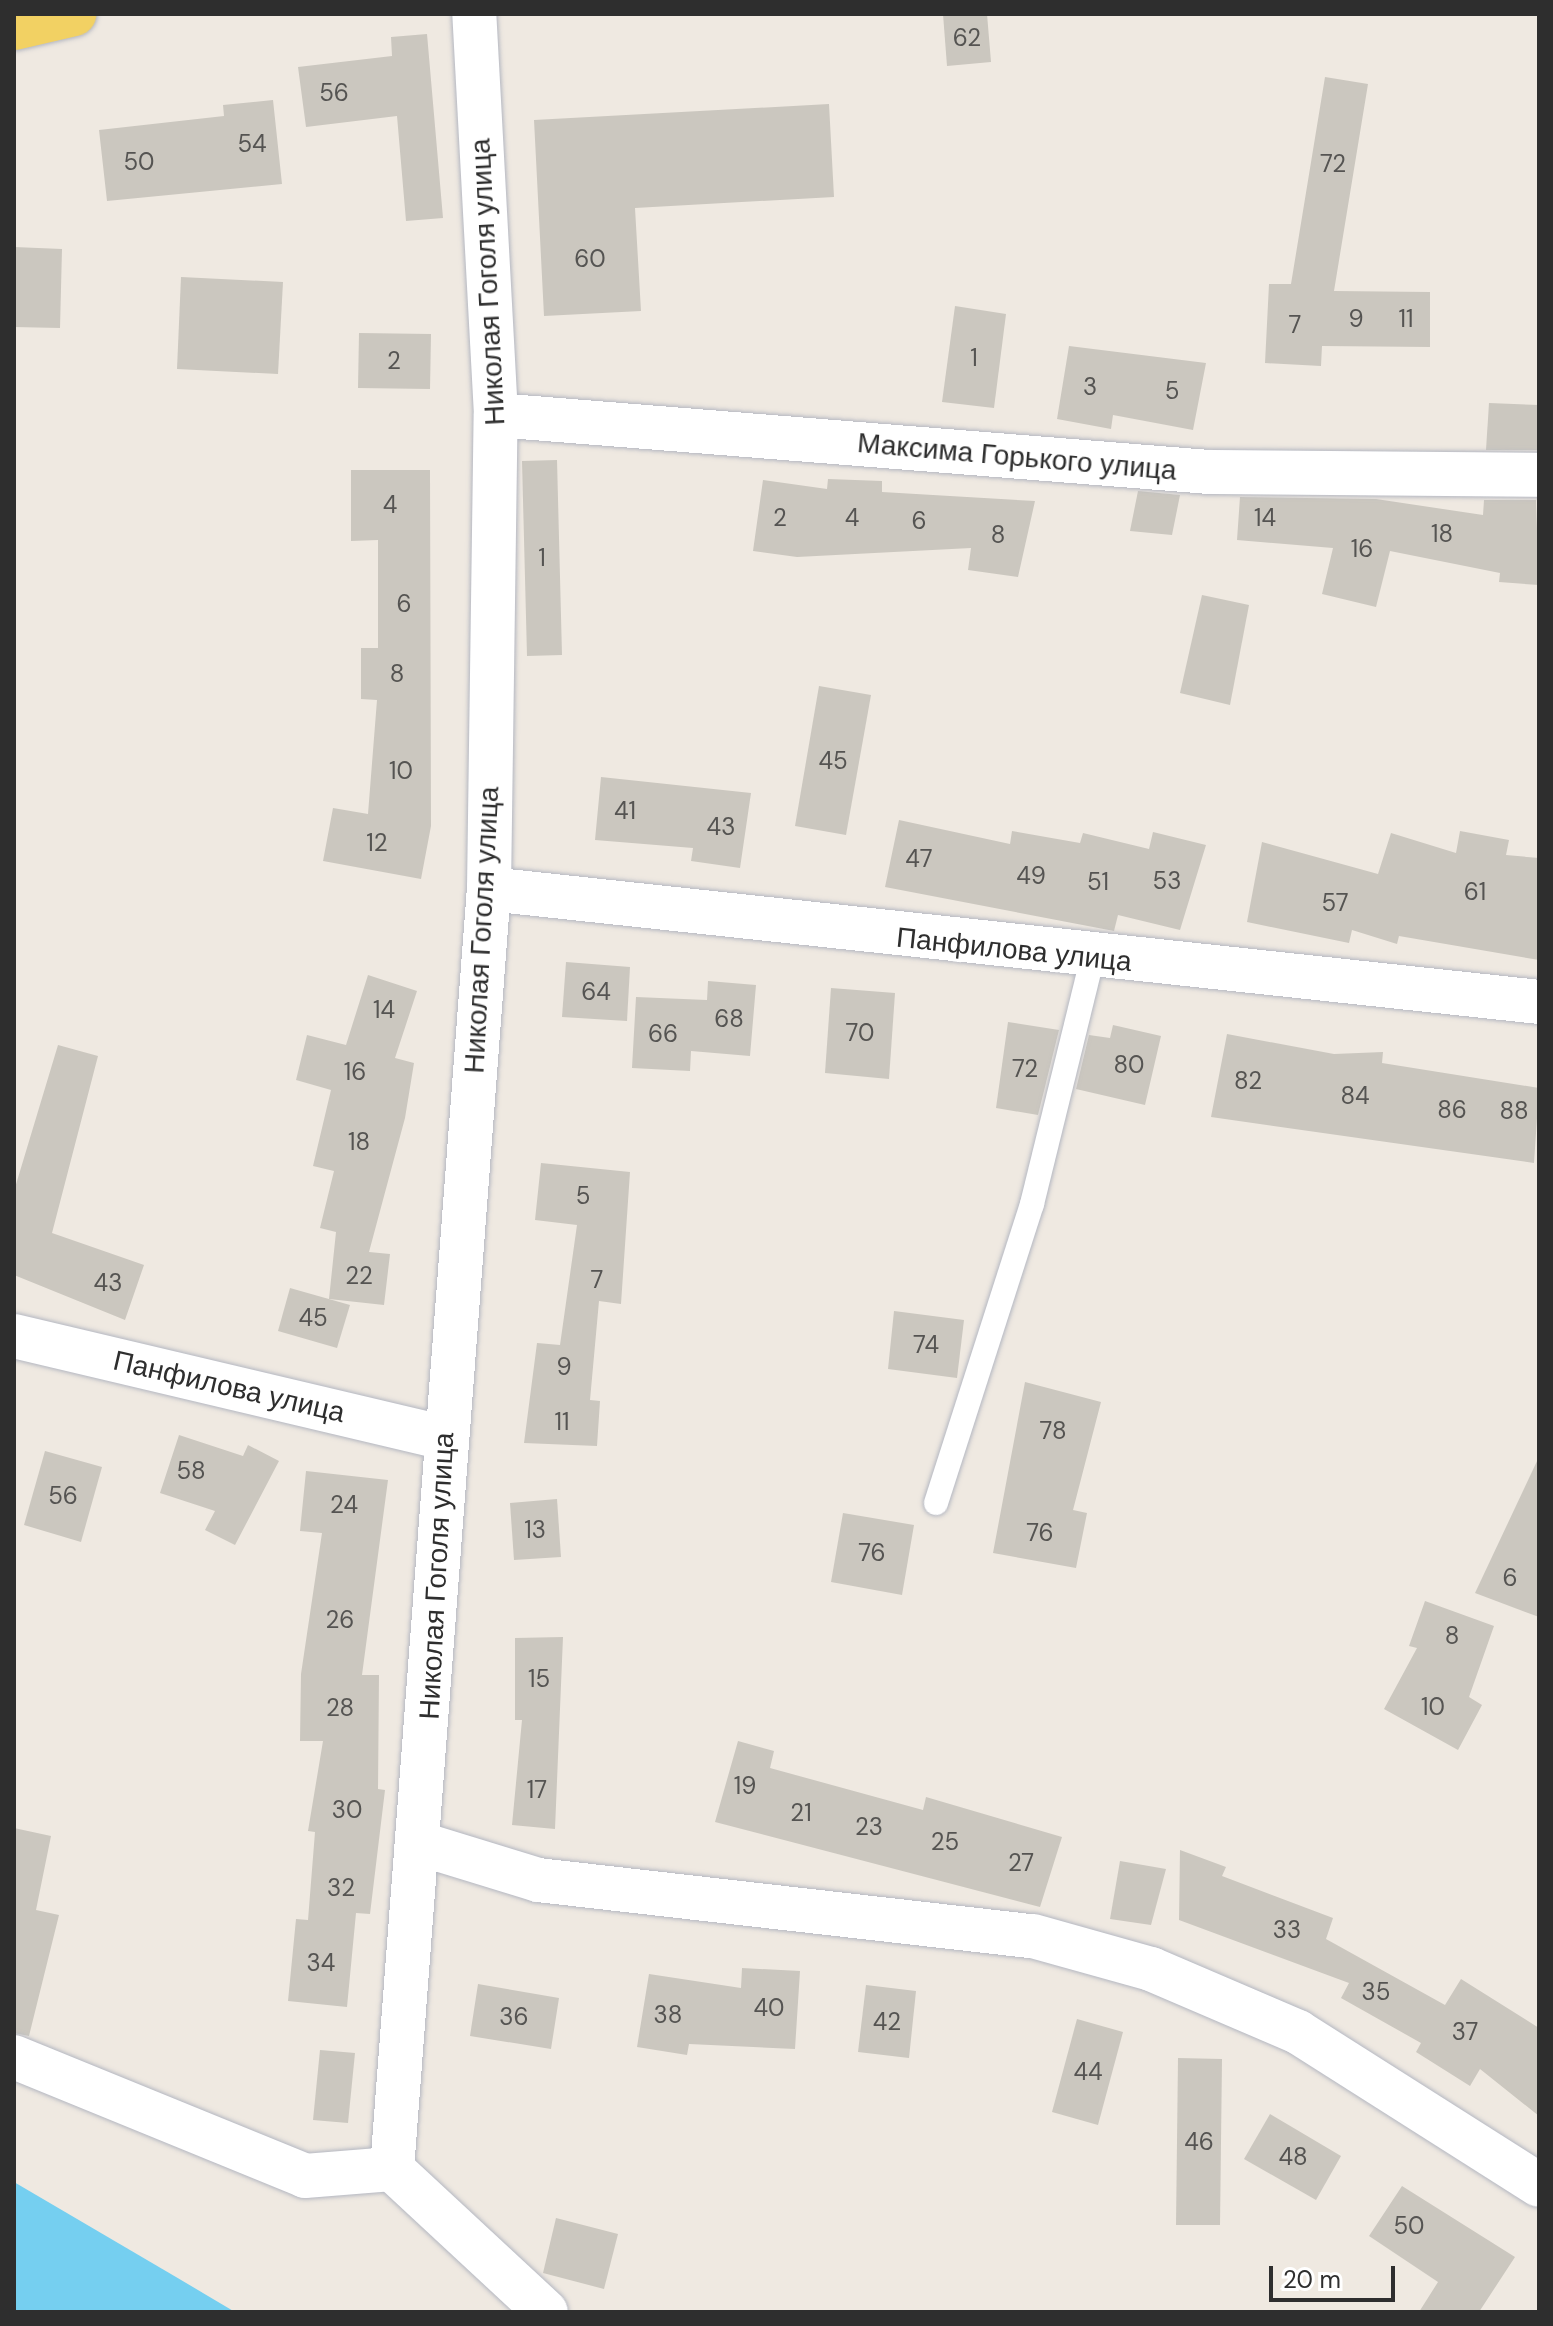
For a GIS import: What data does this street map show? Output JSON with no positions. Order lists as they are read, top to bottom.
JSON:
{
  "streets": {
    "street": ["Николая Гоголя улица", "Максима Горького улица", "Панфилова улица"]
  },
  "crossings": [
    ["Николая Гоголя улица", "Максима Горького улица"],
    ["Николая Гоголя улица", "Панфилова улица"]
  ],
  "house_numbers": [
    "62",
    "56",
    "54",
    "50",
    "72",
    "60",
    "9",
    "11",
    "7",
    "1",
    "2",
    "3",
    "5",
    "4",
    "2",
    "4",
    "14",
    "6",
    "18",
    "8",
    "16",
    "1",
    "6",
    "8",
    "45",
    "10",
    "41",
    "43",
    "12",
    "47",
    "49",
    "53",
    "51",
    "61",
    "57",
    "64",
    "14",
    "68",
    "70",
    "66",
    "80",
    "72",
    "16",
    "82",
    "84",
    "86",
    "88",
    "18",
    "5",
    "22",
    "7",
    "43",
    "45",
    "74",
    "9",
    "11",
    "78",
    "58",
    "56",
    "24",
    "13",
    "76",
    "76",
    "6",
    "26",
    "8",
    "15",
    "10",
    "28",
    "19",
    "17",
    "30",
    "21",
    "23",
    "25",
    "27",
    "32",
    "33",
    "34",
    "35",
    "40",
    "38",
    "36",
    "42",
    "37",
    "44",
    "46",
    "48",
    "50"
  ],
  "scale_bar": "20 m"
}
